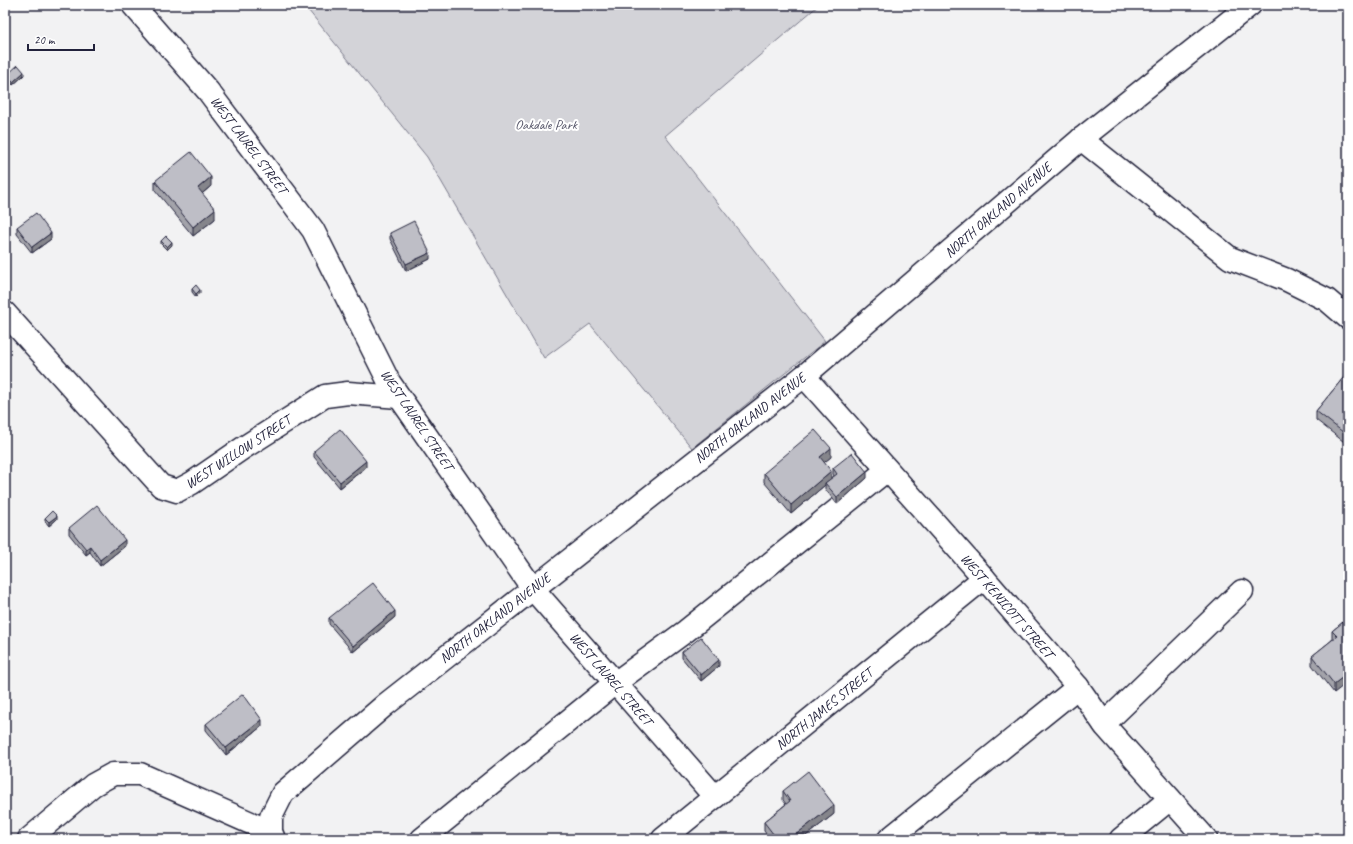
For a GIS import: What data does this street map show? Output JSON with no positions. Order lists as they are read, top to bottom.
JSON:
{
  "streets": {
    "street": [
      "WEST LAUREL STREET",
      "NORTH OAKLAND AVENUE",
      "WEST WILLOW STREET",
      "WEST KENICOTT STREET",
      "NORTH JAMES STREET"
    ]
  },
  "crossings": [
    ["WEST LAUREL STREET", "NORTH OAKLAND AVENUE"],
    ["WEST LAUREL STREET", "WEST WILLOW STREET"],
    ["WEST LAUREL STREET", "NORTH JAMES STREET"],
    ["NORTH OAKLAND AVENUE", "WEST KENICOTT STREET"],
    ["WEST KENICOTT STREET", "NORTH JAMES STREET"]
  ],
  "parks": ["Oakdale Park"],
  "scale_bar": "20 m"
}
